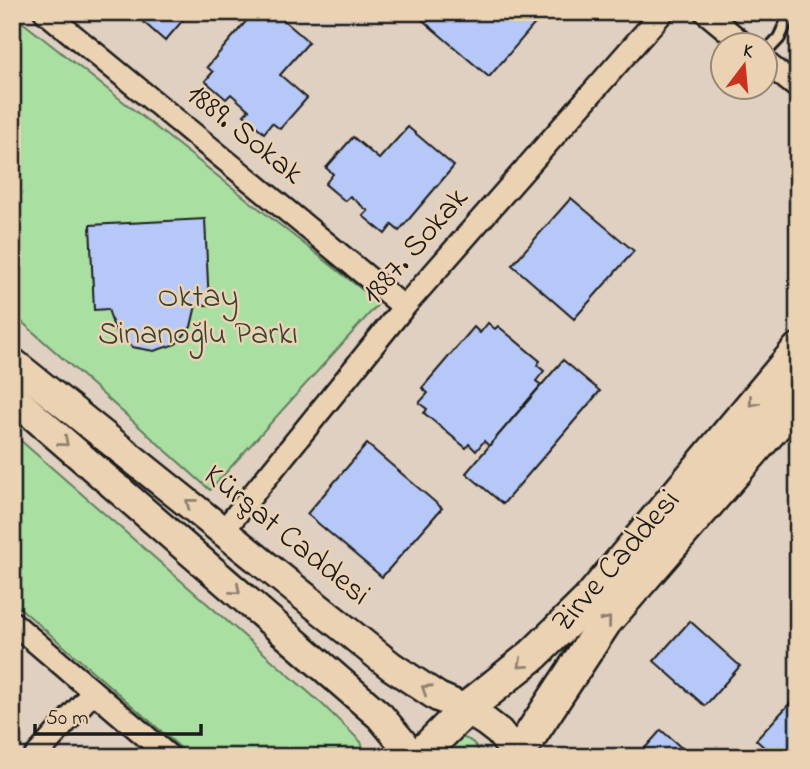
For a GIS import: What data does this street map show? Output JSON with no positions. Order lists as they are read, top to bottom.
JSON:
{
  "streets": {
    "main road": ["Zirve Caddesi"],
    "street": ["1889. Sokak", "1887. Sokak", "Kürşat Caddesi"]
  },
  "crossings": [
    ["1889. Sokak", "1887. Sokak"],
    ["1887. Sokak", "Kürşat Caddesi"],
    ["Kürşat Caddesi", "Zirve Caddesi"]
  ],
  "parks": ["Oktay Sinanoğlu Parkı"],
  "scale_bar": "50 m",
  "north": "top"
}
